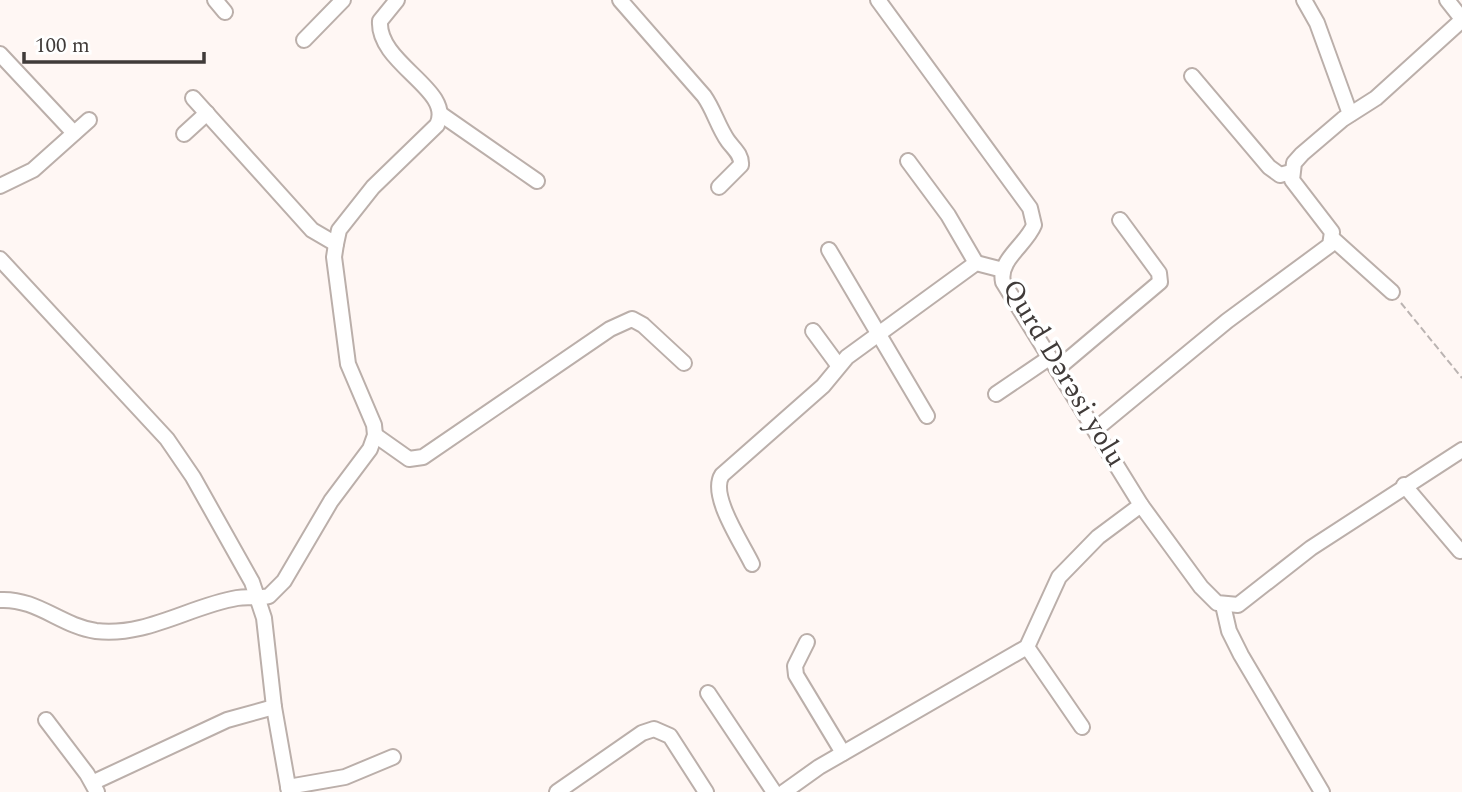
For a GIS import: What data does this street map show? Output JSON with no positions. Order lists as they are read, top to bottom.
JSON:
{
  "streets": {
    "street": ["Qurd Dərəsi yolu"]
  },
  "scale_bar": "100 m"
}
